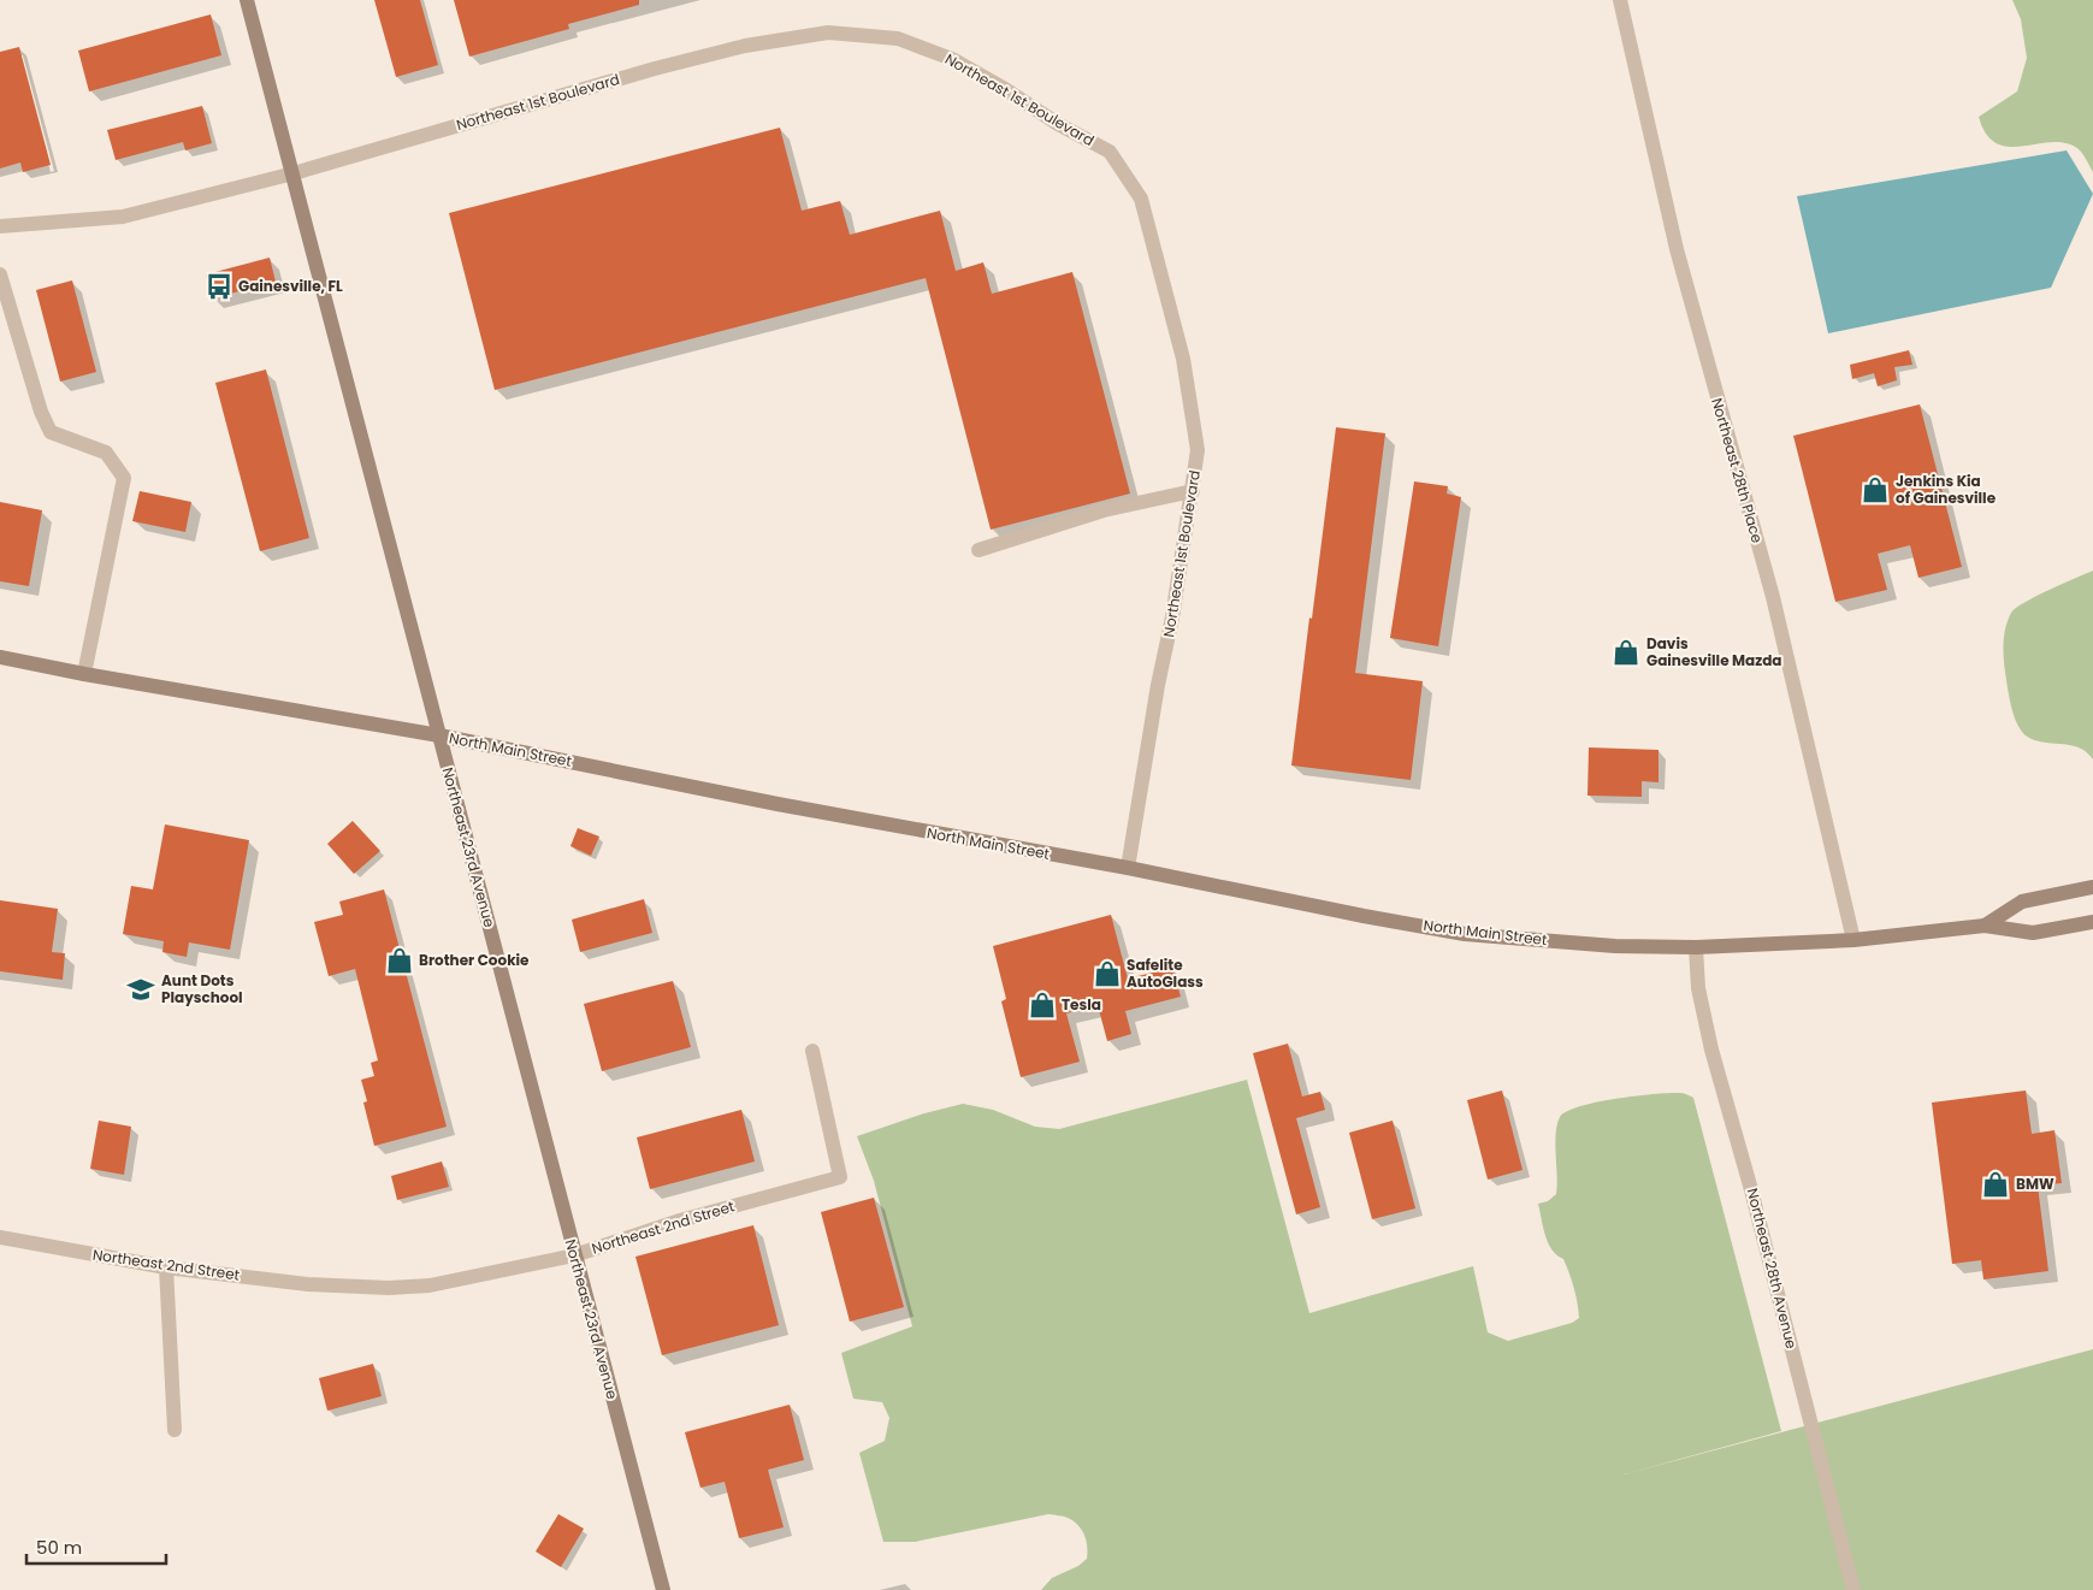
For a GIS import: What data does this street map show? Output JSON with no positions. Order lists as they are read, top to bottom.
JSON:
{
  "streets": {
    "main road": ["North Main Street", "Northeast 23rd Avenue"],
    "street": [
      "Northeast 1st Boulevard",
      "Northeast 28th Place",
      "Northeast 2nd Street",
      "Northeast 28th Avenue"
    ]
  },
  "crossings": [
    ["Northeast 1st Boulevard", "North Main Street"],
    ["Northeast 1st Boulevard", "Northeast 23rd Avenue"],
    ["Northeast 28th Place", "North Main Street"],
    ["North Main Street", "Northeast 23rd Avenue"],
    ["North Main Street", "Northeast 28th Avenue"],
    ["Northeast 23rd Avenue", "Northeast 2nd Street"]
  ],
  "places": {
    "bus stop": ["Gainesville, FL"],
    "shop": [
      "Jenkins Kia of Gainesville",
      "Davis Gainesville Mazda",
      "Brother Cookie",
      "Safelite AutoGlass",
      "Tesla",
      "BMW"
    ],
    "school or university": ["Aunt Dots Playschool"]
  },
  "scale_bar": "50 m"
}
